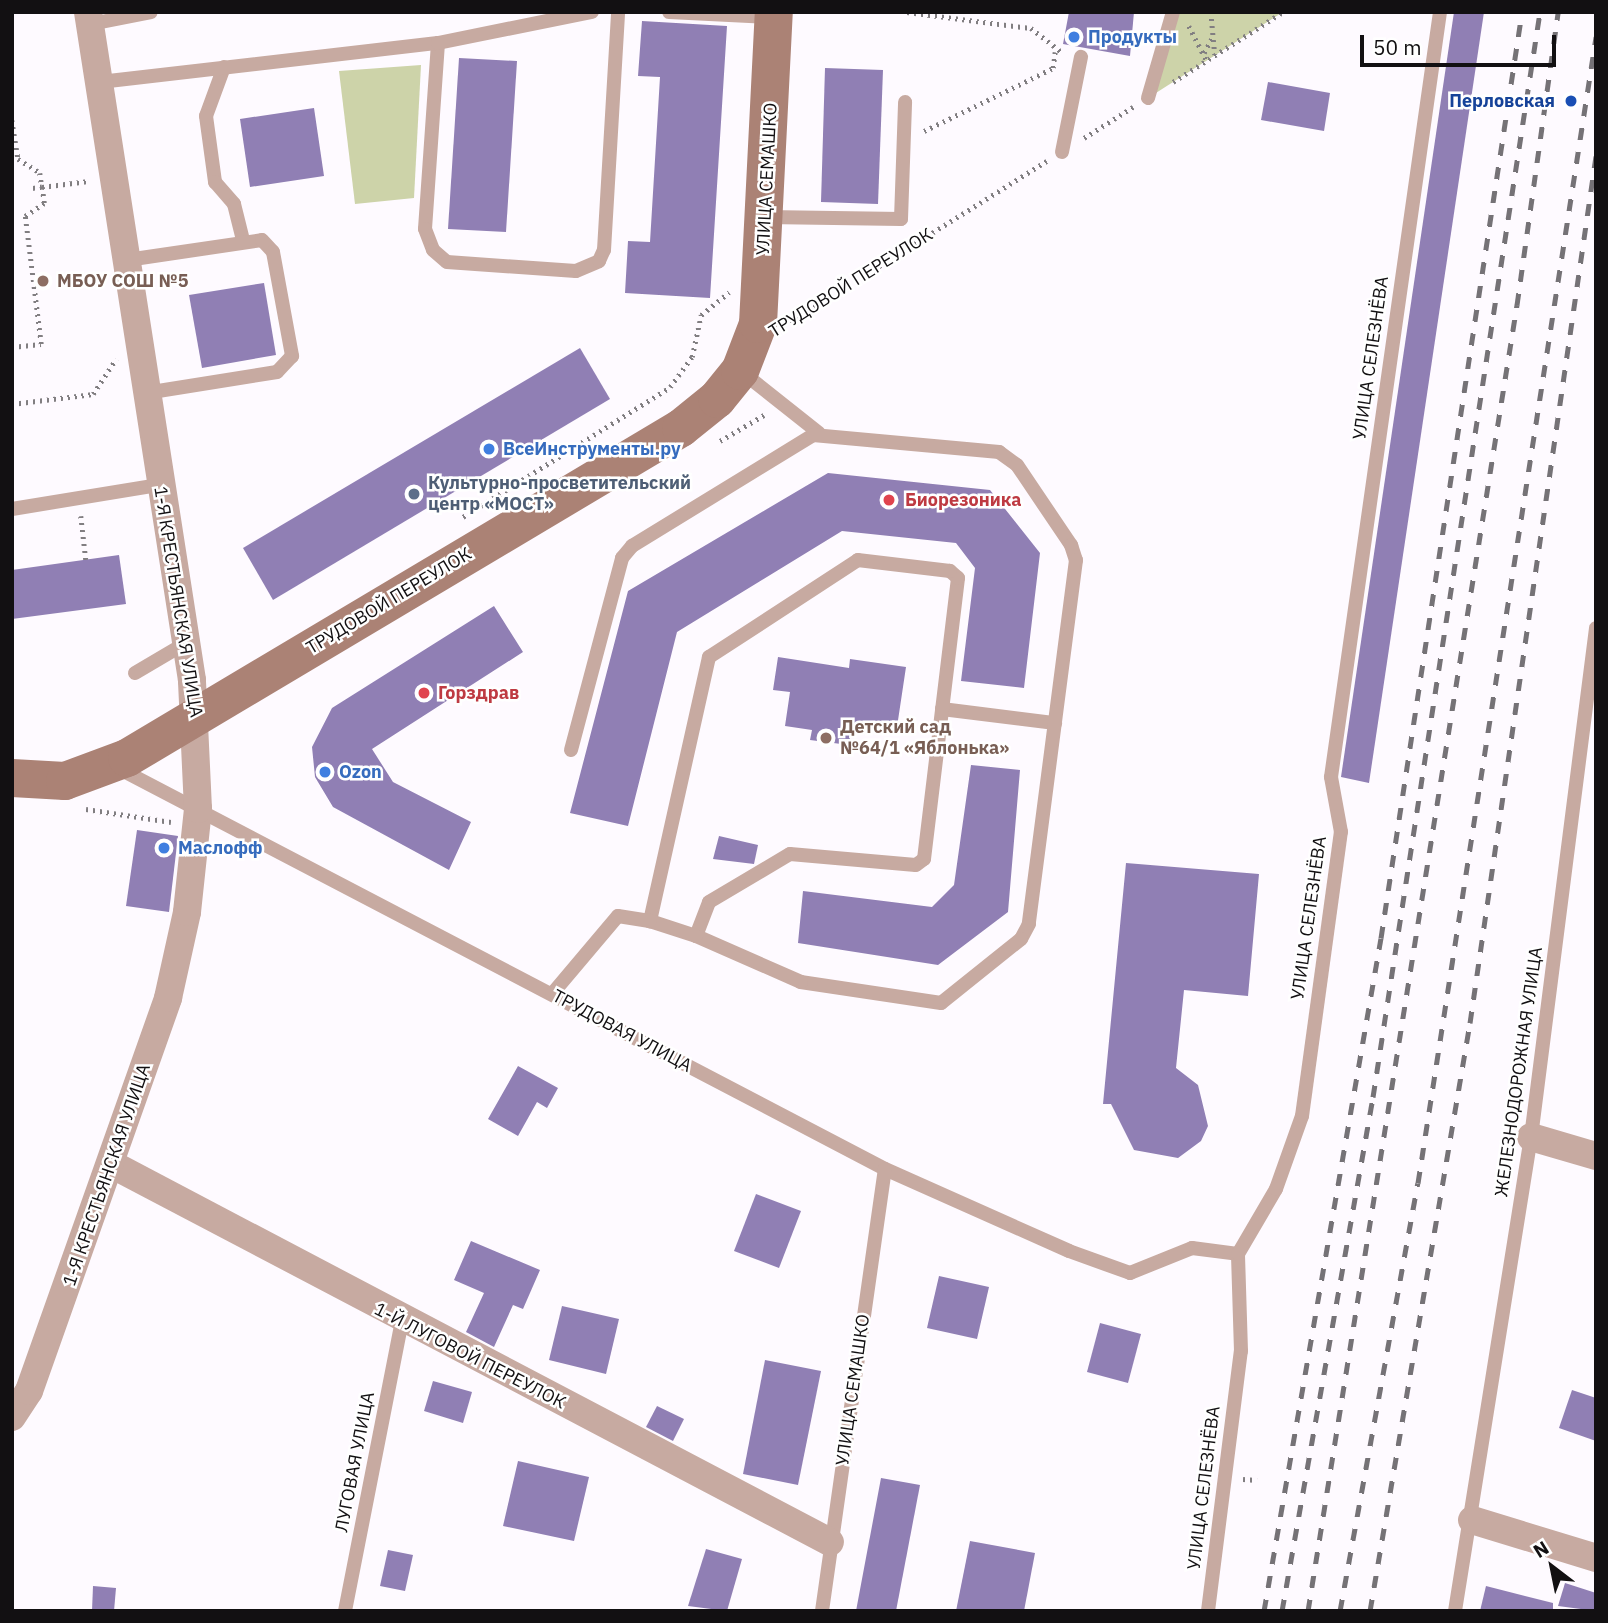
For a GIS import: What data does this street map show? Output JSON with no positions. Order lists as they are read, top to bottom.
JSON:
{
  "streets": {
    "main road": ["УЛИЦА СЕМАШКО", "ТРУДОВОЙ ПЕРЕУЛОК"],
    "street": ["1-Я КРЕСТЬЯНСКАЯ УЛИЦА", "1-Й ЛУГОВОЙ ПЕРЕУЛОК"],
    "lane": [
      "УЛИЦА СЕЛЕЗНЁВА",
      "ТРУДОВАЯ УЛИЦА",
      "ЖЕЛЕЗНОДОРОЖНАЯ УЛИЦА",
      "ЛУГОВАЯ УЛИЦА"
    ]
  },
  "crossings": [
    ["УЛИЦА СЕМАШКО", "ТРУДОВОЙ ПЕРЕУЛОК"],
    ["УЛИЦА СЕМАШКО", "ТРУДОВАЯ УЛИЦА"],
    ["УЛИЦА СЕМАШКО", "1-Й ЛУГОВОЙ ПЕРЕУЛОК"],
    ["ТРУДОВОЙ ПЕРЕУЛОК", "1-Я КРЕСТЬЯНСКАЯ УЛИЦА"],
    ["ТРУДОВОЙ ПЕРЕУЛОК", "ТРУДОВАЯ УЛИЦА"],
    ["УЛИЦА СЕЛЕЗНЁВА", "ТРУДОВАЯ УЛИЦА"],
    ["1-Я КРЕСТЬЯНСКАЯ УЛИЦА", "ТРУДОВАЯ УЛИЦА"],
    ["1-Я КРЕСТЬЯНСКАЯ УЛИЦА", "1-Й ЛУГОВОЙ ПЕРЕУЛОК"],
    ["1-Й ЛУГОВОЙ ПЕРЕУЛОК", "ЛУГОВАЯ УЛИЦА"]
  ],
  "places": [
    "Продукты",
    "Перловская",
    "МБОУ СОШ №5",
    "ВсеИнструменты.ру",
    "Культурно-просветительский центр «МОСТ»",
    "Биорезоника",
    "Горздрав",
    "Детский сад №64/1 «Яблонька»",
    "Ozon",
    "Маслофф"
  ],
  "scale_bar": "50 m",
  "north": "top left"
}
